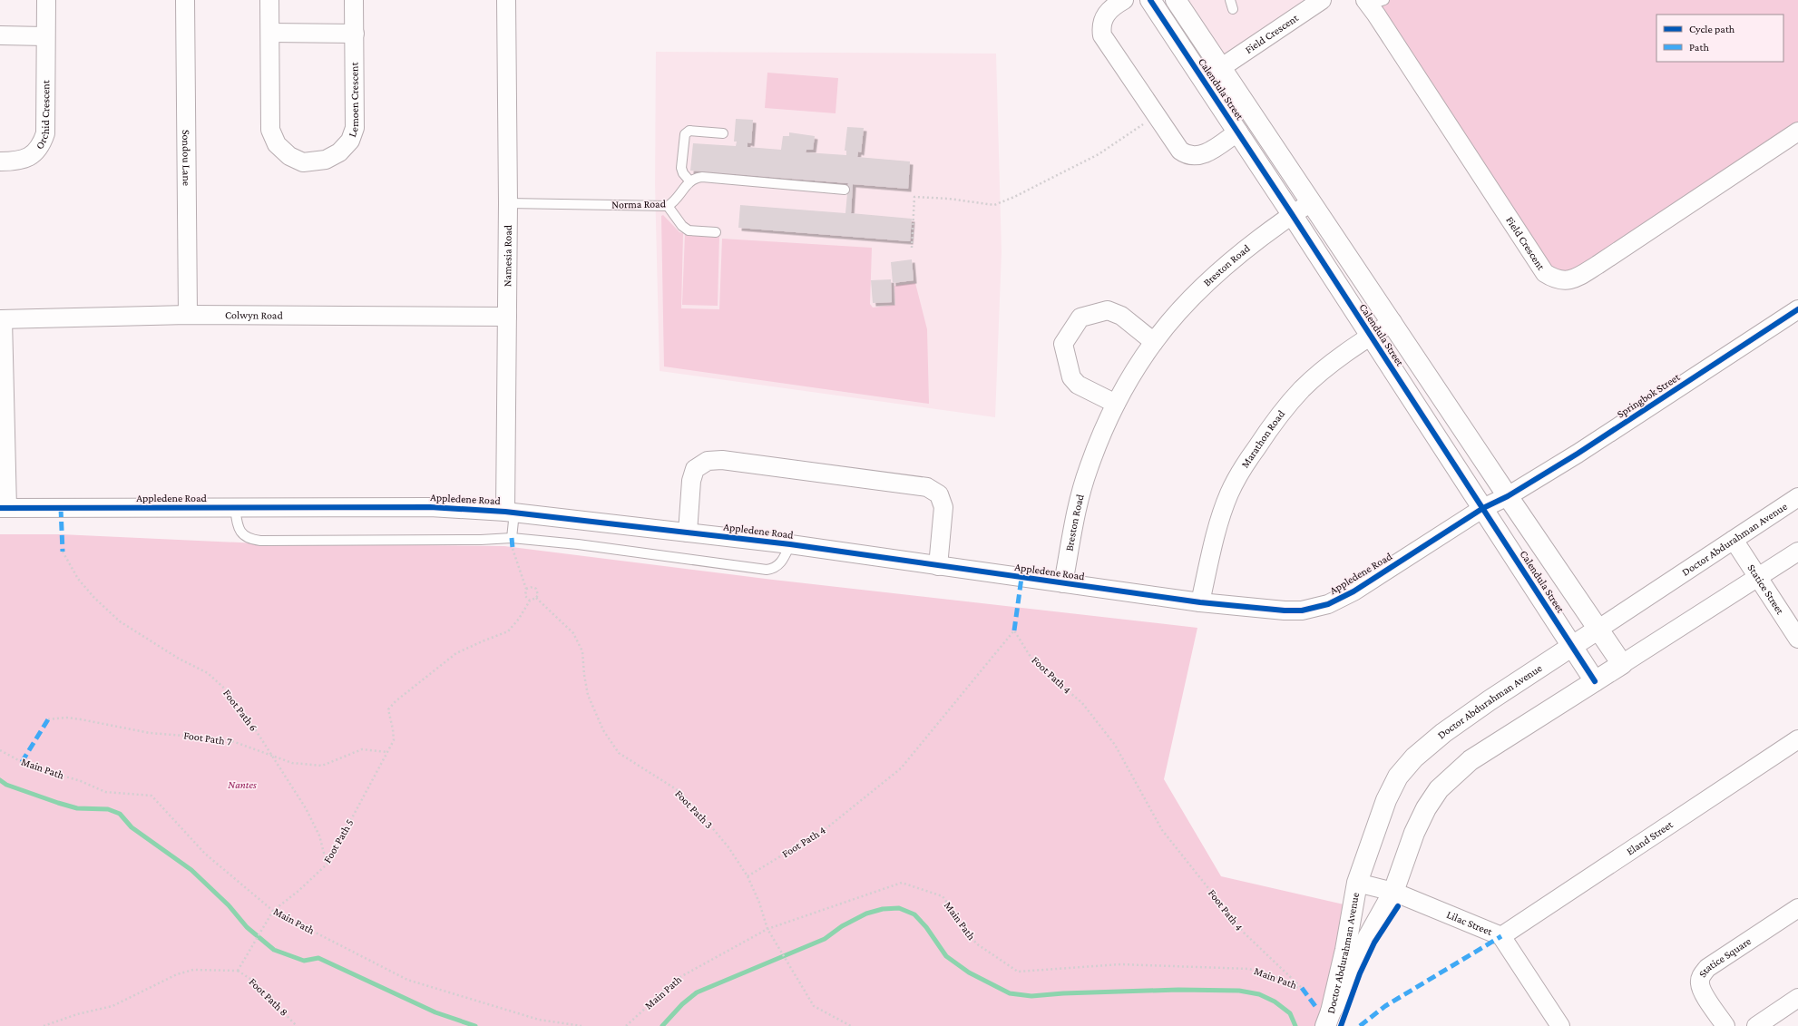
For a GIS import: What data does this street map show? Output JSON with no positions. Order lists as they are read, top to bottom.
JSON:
{
  "streets": {
    "street": [
      "Field Crescent",
      "Calendula Street",
      "Lemoen Crescent",
      "Orchid Crescent",
      "Sondou Lane",
      "Namesia Road",
      "Breston Road",
      "Colwyn Road",
      "Springbok Street",
      "Marathon Road",
      "Appledene Road",
      "Doctor Abdurahman Avenue",
      "Statice Street",
      "Eland Street",
      "Lilac Street",
      "Statice Square"
    ],
    "lane": ["Norma Road"],
    "path": [
      "Foot Path 4",
      "Foot Path 6",
      "Foot Path 7",
      "Main Path",
      "Foot Path 3",
      "Foot Path 5",
      "Foot Path 8"
    ]
  },
  "crossings": [
    ["Field Crescent", "Calendula Street"],
    ["Calendula Street", "Breston Road"],
    ["Calendula Street", "Springbok Street"],
    ["Calendula Street", "Marathon Road"],
    ["Calendula Street", "Appledene Road"],
    ["Calendula Street", "Doctor Abdurahman Avenue"],
    ["Sondou Lane", "Colwyn Road"],
    ["Norma Road", "Namesia Road"],
    ["Namesia Road", "Colwyn Road"],
    ["Namesia Road", "Appledene Road"],
    ["Breston Road", "Appledene Road"],
    ["Springbok Street", "Appledene Road"],
    ["Marathon Road", "Appledene Road"],
    ["Doctor Abdurahman Avenue", "Statice Street"],
    ["Doctor Abdurahman Avenue", "Lilac Street"],
    ["Foot Path 4", "Main Path"],
    ["Foot Path 4", "Foot Path 3"],
    ["Foot Path 6", "Foot Path 7"],
    ["Foot Path 6", "Foot Path 5"],
    ["Foot Path 7", "Foot Path 5"],
    ["Main Path", "Foot Path 3"],
    ["Main Path", "Foot Path 5"],
    ["Foot Path 3", "Foot Path 5"],
    ["Eland Street", "Lilac Street"],
    ["Foot Path 5", "Foot Path 8"]
  ],
  "parks": ["Nantes"],
  "legend": ["Cycle path", "Path"]
}
